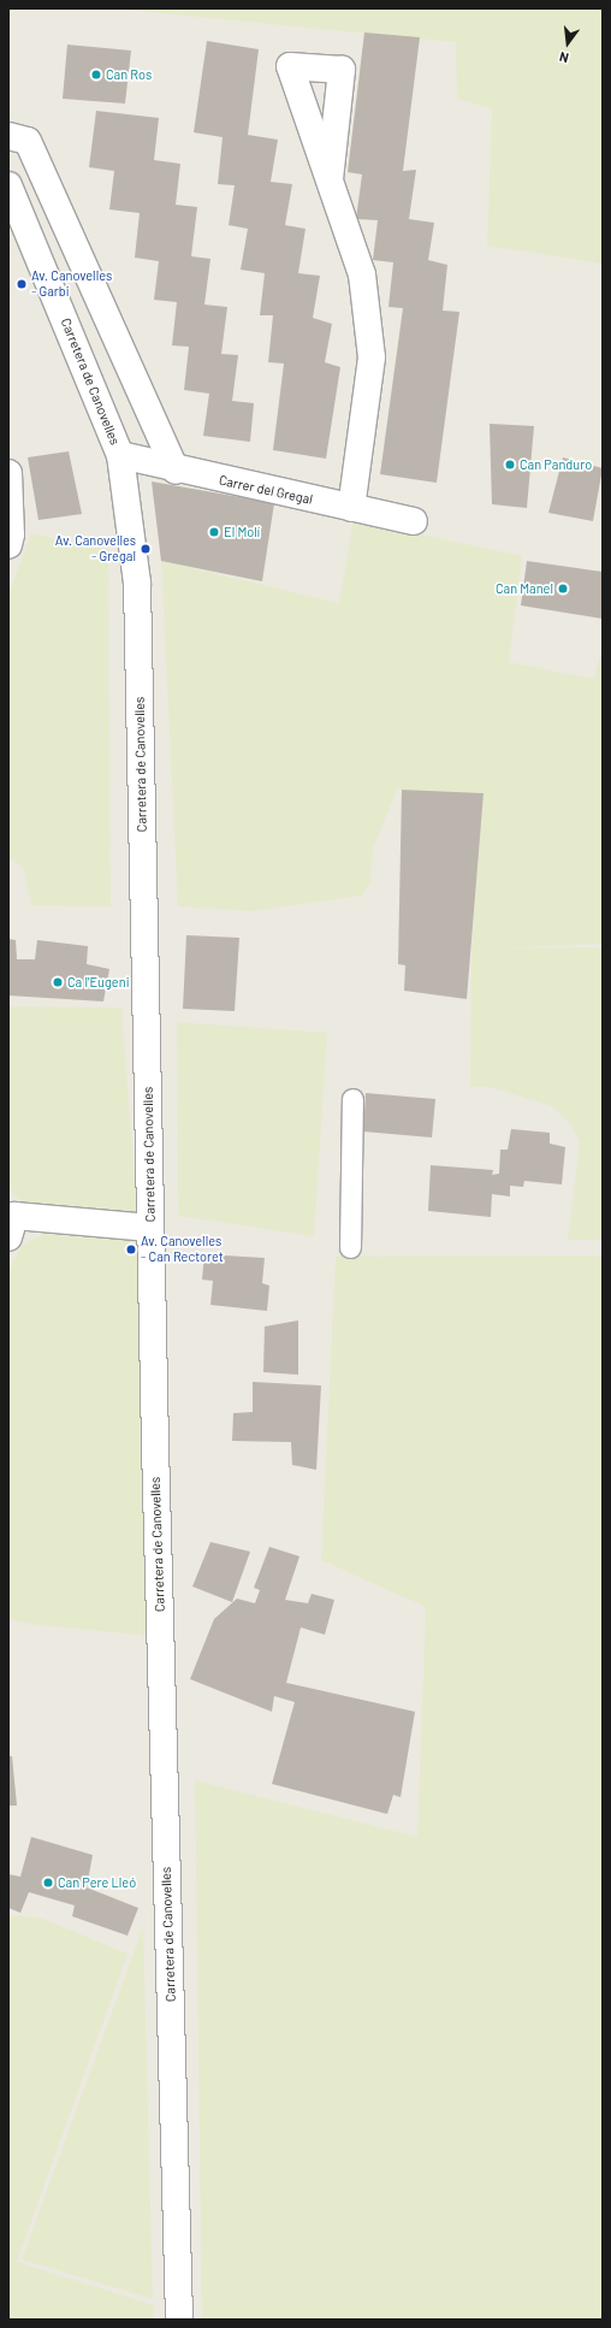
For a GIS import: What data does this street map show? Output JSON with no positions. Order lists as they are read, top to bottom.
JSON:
{
  "streets": {
    "street": ["Carretera de Canovelles", "Carrer del Gregal"]
  },
  "crossings": [
    ["Carretera de Canovelles", "Carrer del Gregal"]
  ],
  "places": [
    "Can Ros",
    "Av. Canovelles - Garbi",
    "Can Panduro",
    "El Molí",
    "Av. Canovelles - Gregal",
    "Can Manel",
    "Ca l'Eugeni",
    "Av. Canovelles - Can Rectoret",
    "Can Pere Lleó"
  ],
  "north": "bottom"
}
